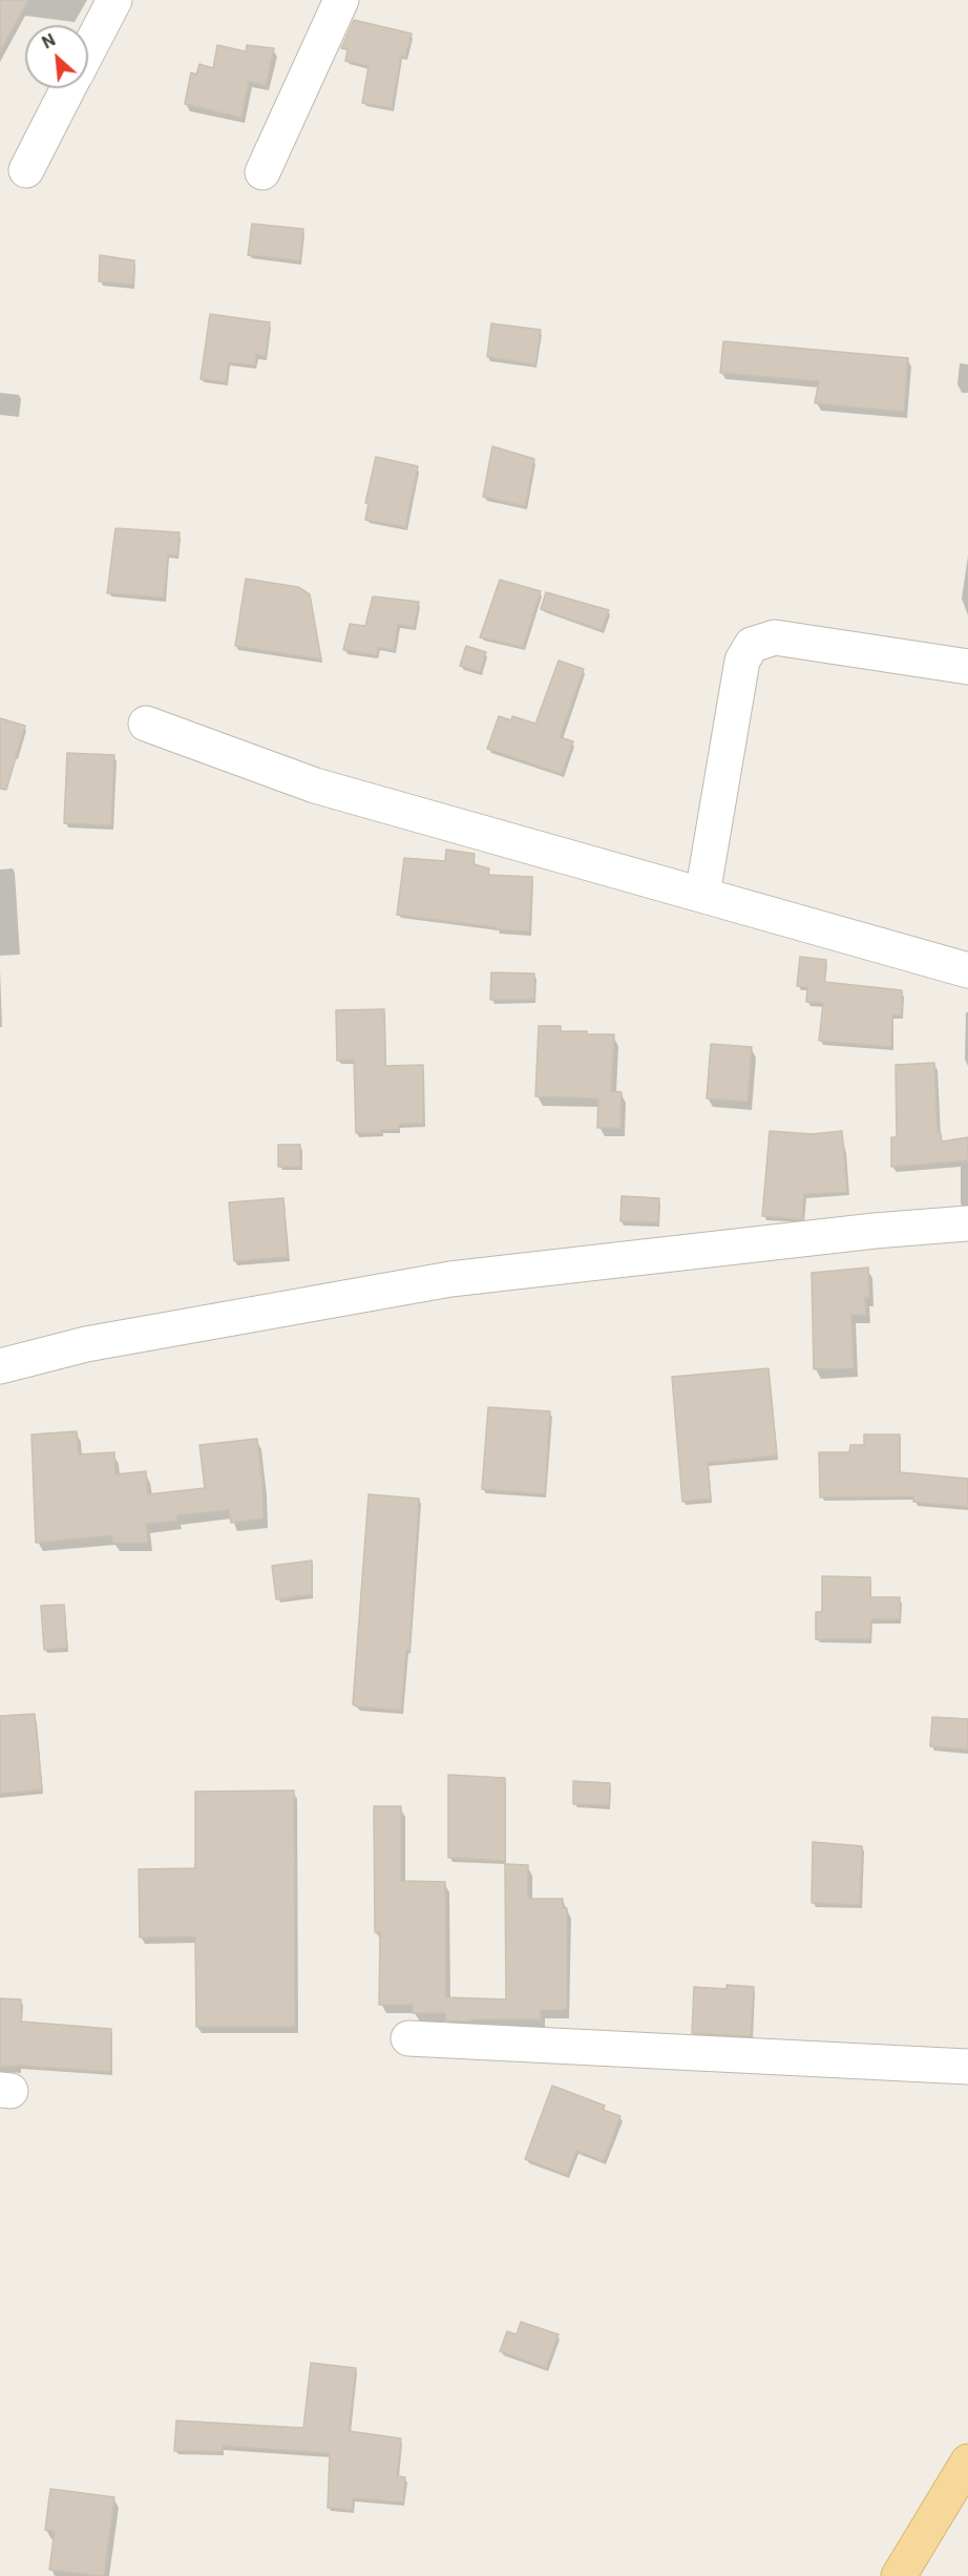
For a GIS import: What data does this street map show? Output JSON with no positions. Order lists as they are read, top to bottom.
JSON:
{
  "north": "top left"
}
